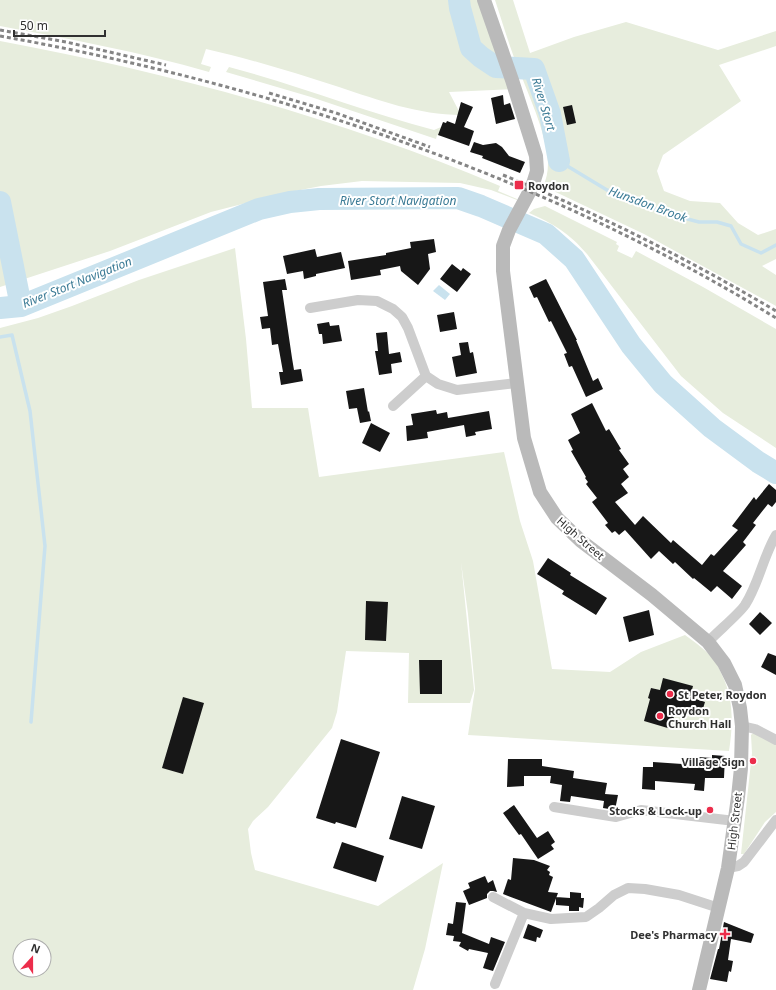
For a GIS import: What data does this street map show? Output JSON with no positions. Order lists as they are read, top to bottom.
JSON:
{
  "streets": {
    "main road": ["High Street"]
  },
  "water": ["River Stort", "River Stort Navigation", "Hunsdon Brook"],
  "places": {
    "transit": ["Roydon"],
    "other": [
      "St Peter, Roydon",
      "Roydon Church Hall",
      "Village Sign",
      "Stocks & Lock-up"
    ],
    "health": ["Dee's Pharmacy"]
  },
  "scale_bar": "50 m",
  "north": "top"
}
